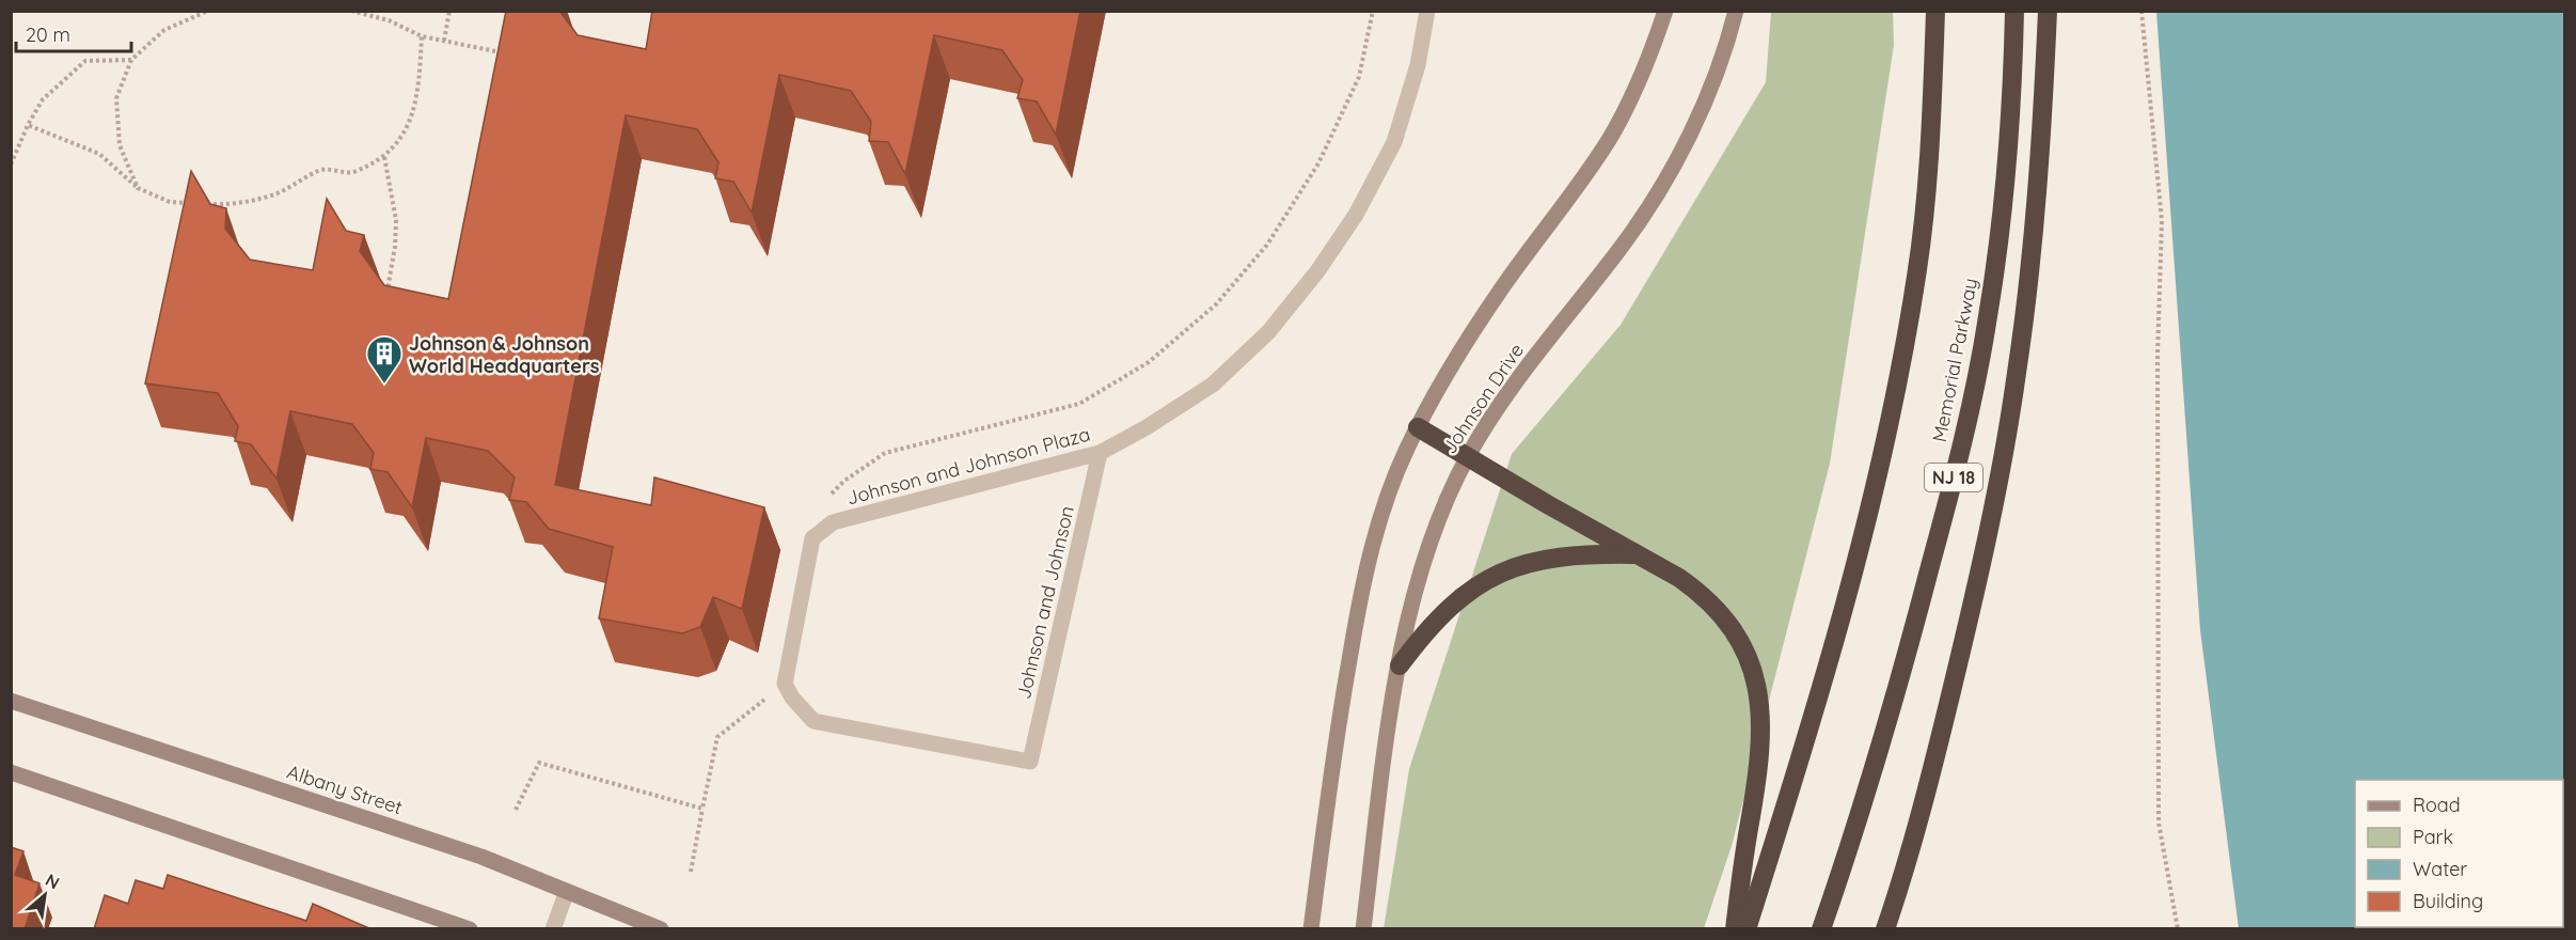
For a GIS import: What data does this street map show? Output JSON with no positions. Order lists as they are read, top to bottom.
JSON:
{
  "streets": {
    "highway": ["Memorial Parkway", "NJ 18"],
    "street": [
      "Johnson Drive",
      "Johnson and Johnson Plaza",
      "Johnson and Johnson",
      "Albany Street"
    ]
  },
  "crossings": [
    ["Johnson and Johnson Plaza", "Johnson and Johnson"]
  ],
  "places": {
    "building": ["Johnson & Johnson World Headquarters"]
  },
  "legend": [
    "Road",
    "Park",
    "Water",
    "Building"
  ],
  "scale_bar": "20 m",
  "north": "top right"
}
